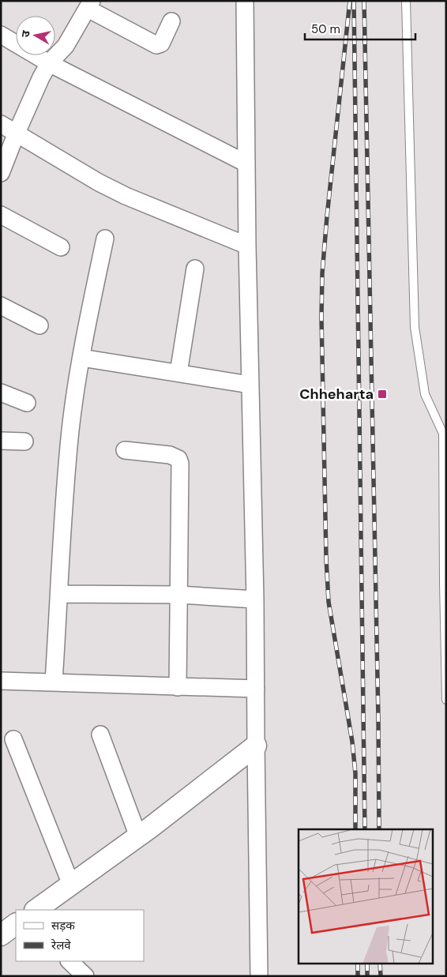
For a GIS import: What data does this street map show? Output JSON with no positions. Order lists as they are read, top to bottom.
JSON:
{
  "places": {
    "transit": ["Chheharta"]
  },
  "legend": ["सड़क", "रेलवे"],
  "scale_bar": "50 m",
  "north": "left"
}
